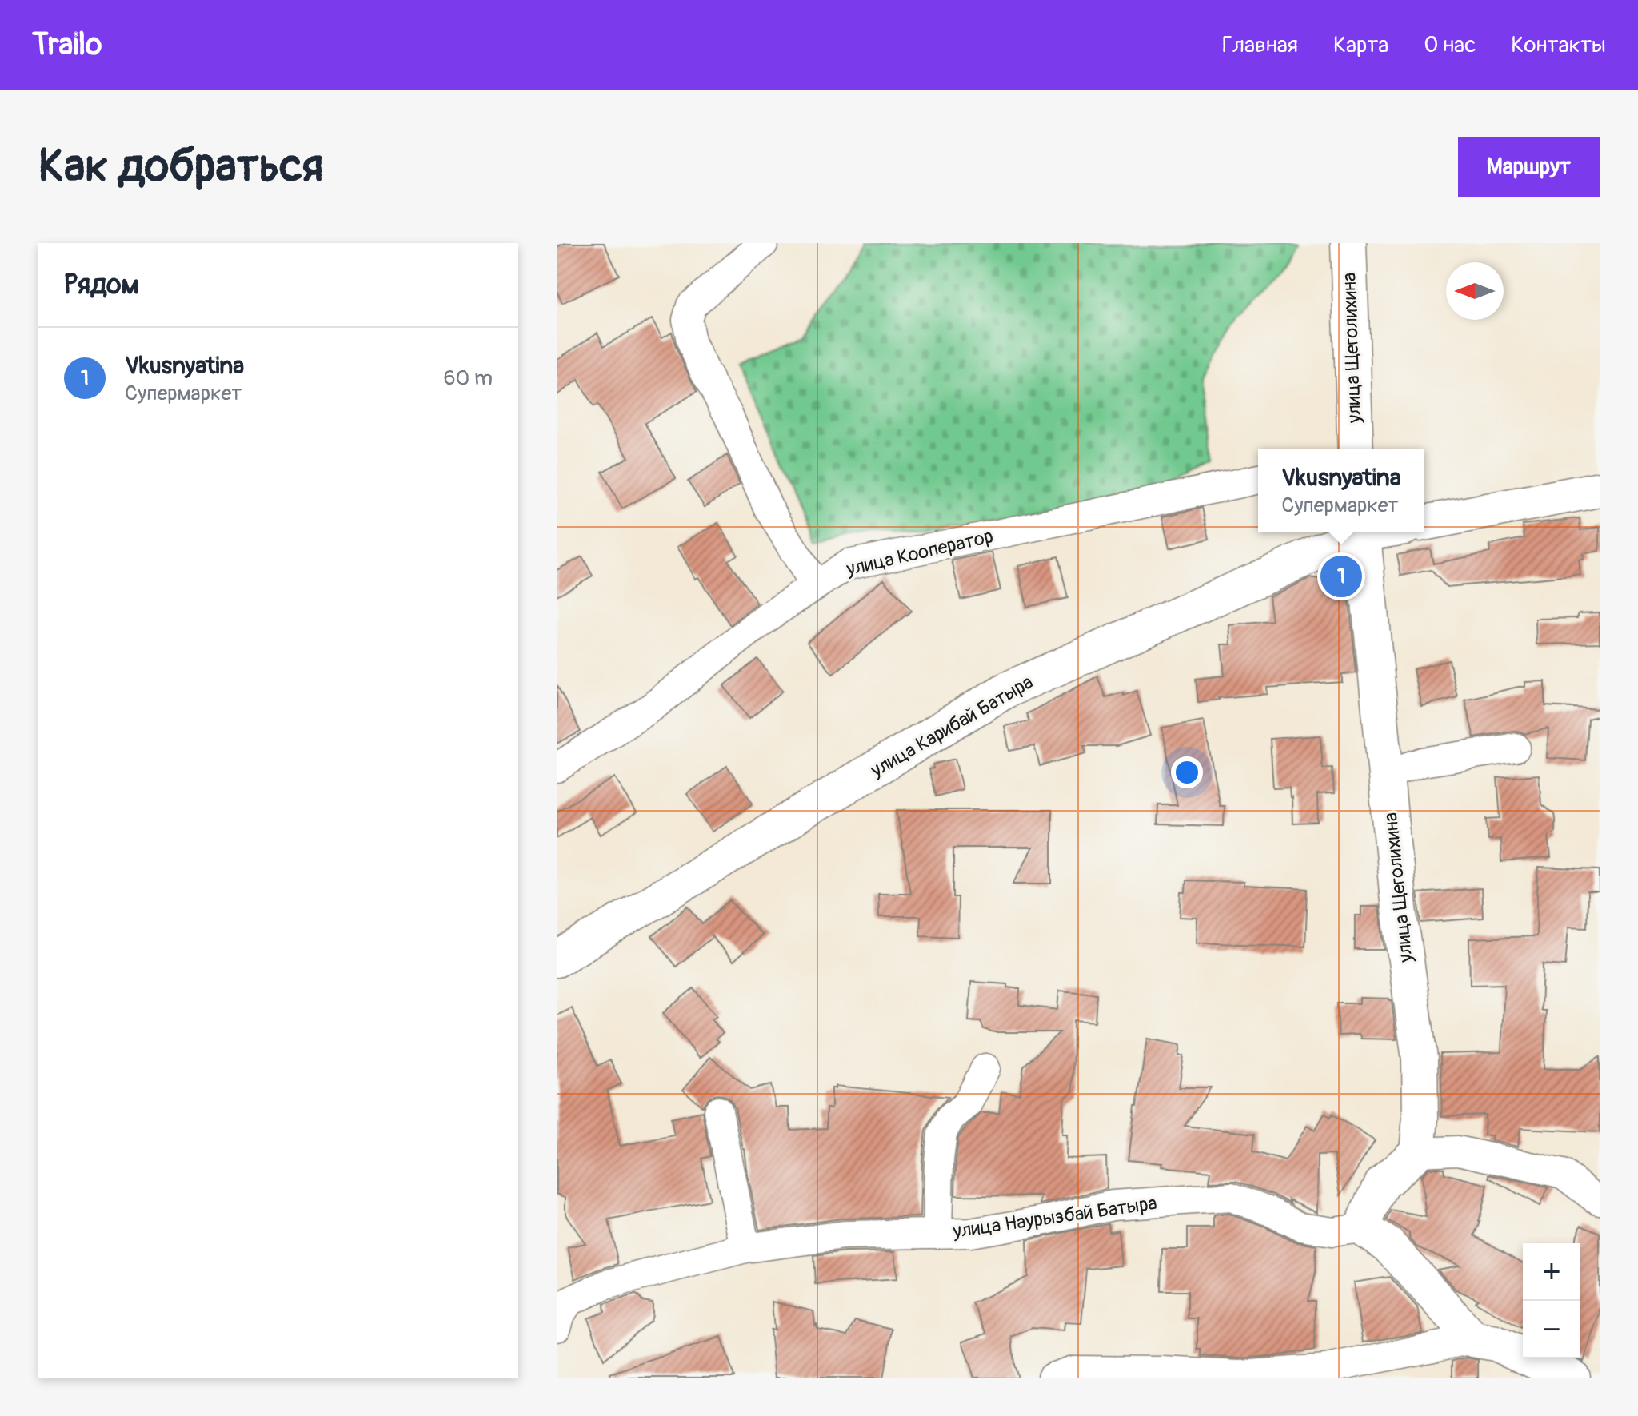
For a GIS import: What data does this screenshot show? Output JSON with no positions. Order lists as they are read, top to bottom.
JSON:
{
  "streets": {
    "street": [
      "улица Щеголихина",
      "улица Кооператор",
      "улица Карибай Батыра",
      "улица Наурызбай Батыра"
    ]
  },
  "north": "left",
  "page": {
    "header": "Trailo",
    "nav": [
      "Главная",
      "Карта",
      "О нас",
      "Контакты"
    ],
    "buttons": "Маршрут",
    "title": "Как добраться",
    "heading": "Рядом",
    "list": [
      {
        "mark": "1",
        "name": "Vkusnyatina",
        "note": "Супермаркет",
        "value": "60 m"
      }
    ],
    "popup": ["Vkusnyatina", "Супермаркет"],
    "pins": "1",
    "map_buttons": ["+", "−"]
  }
}
